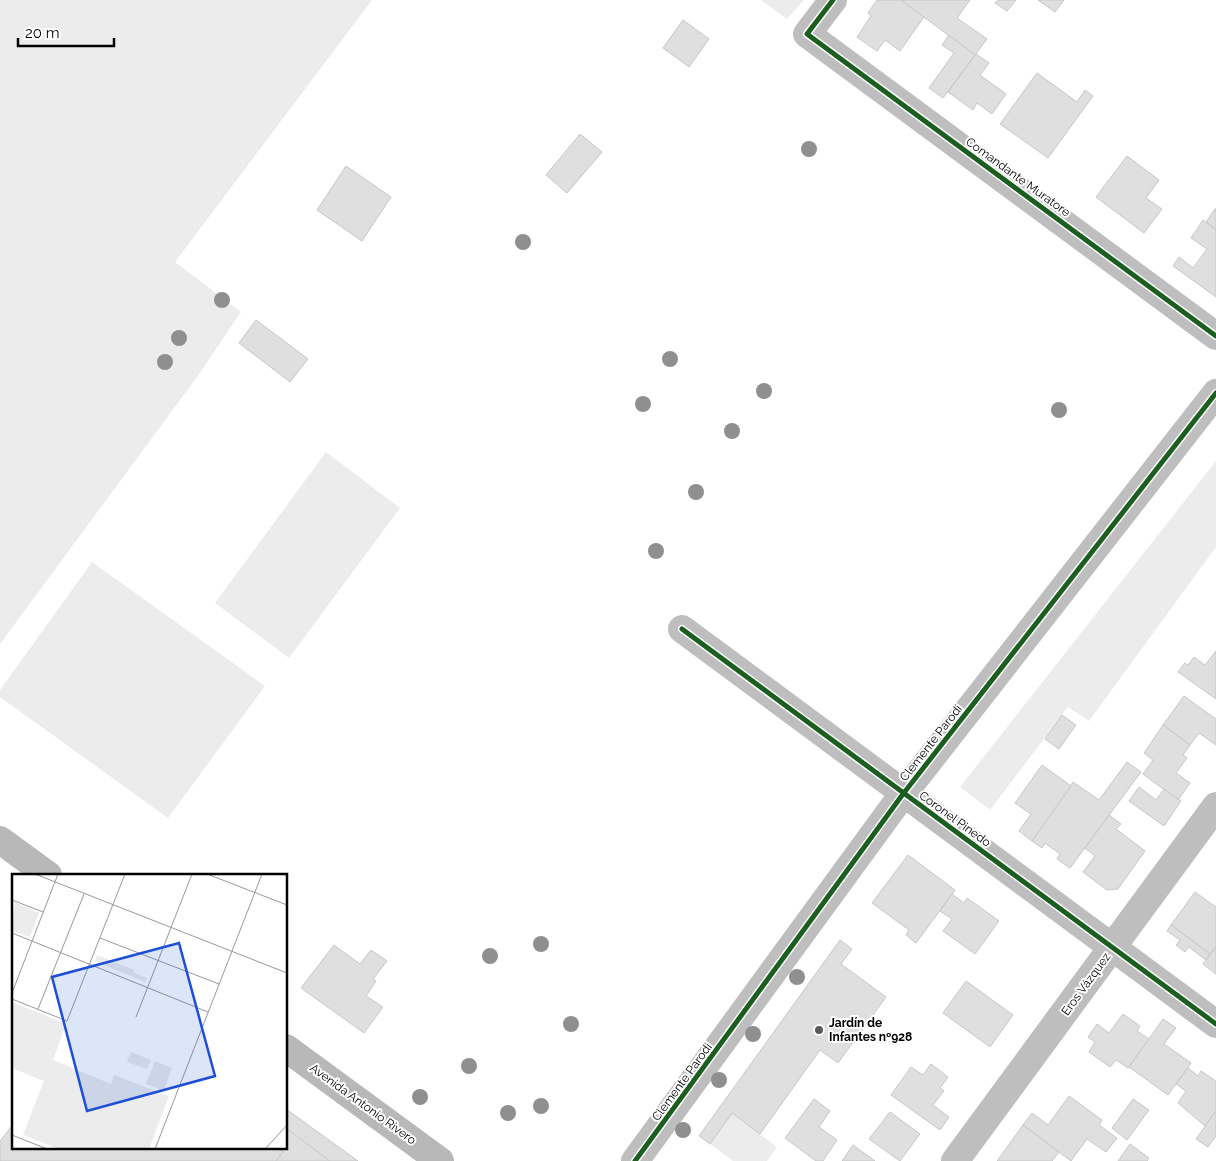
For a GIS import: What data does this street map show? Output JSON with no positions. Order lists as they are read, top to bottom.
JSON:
{
  "streets": {
    "main road": ["Avenida Antonio Rivero"],
    "street": [
      "Comandante Muratore",
      "Clemente Parodi",
      "Coronel Pinedo",
      "Eros Vázquez"
    ]
  },
  "crossings": [
    ["Clemente Parodi", "Coronel Pinedo"],
    ["Coronel Pinedo", "Eros Vázquez"]
  ],
  "places": ["Jardín de Infantes nº928"],
  "scale_bar": "20 m"
}
